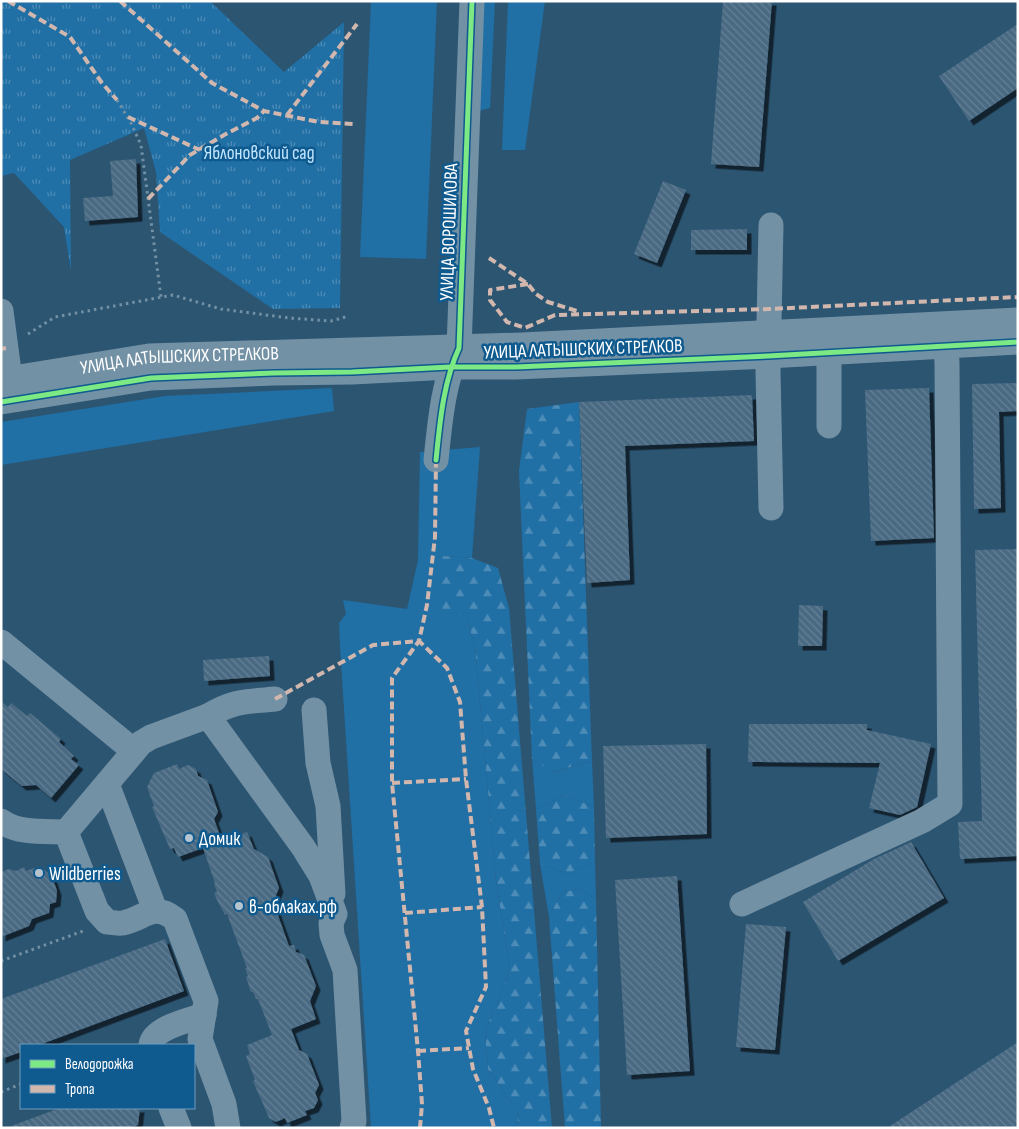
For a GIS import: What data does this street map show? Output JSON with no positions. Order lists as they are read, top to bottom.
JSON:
{
  "streets": {
    "street": ["УЛИЦА ВОРОШИЛОВА", "УЛИЦА ЛАТЫШСКИХ СТРЕЛКОВ"]
  },
  "crossings": [
    ["УЛИЦА ВОРОШИЛОВА", "УЛИЦА ЛАТЫШСКИХ СТРЕЛКОВ"]
  ],
  "parks": ["Яблоновский сад"],
  "places": ["Домик", "Wildberries", "в-облаках.рф"],
  "legend": ["Велодорожка", "Тропа"]
}
